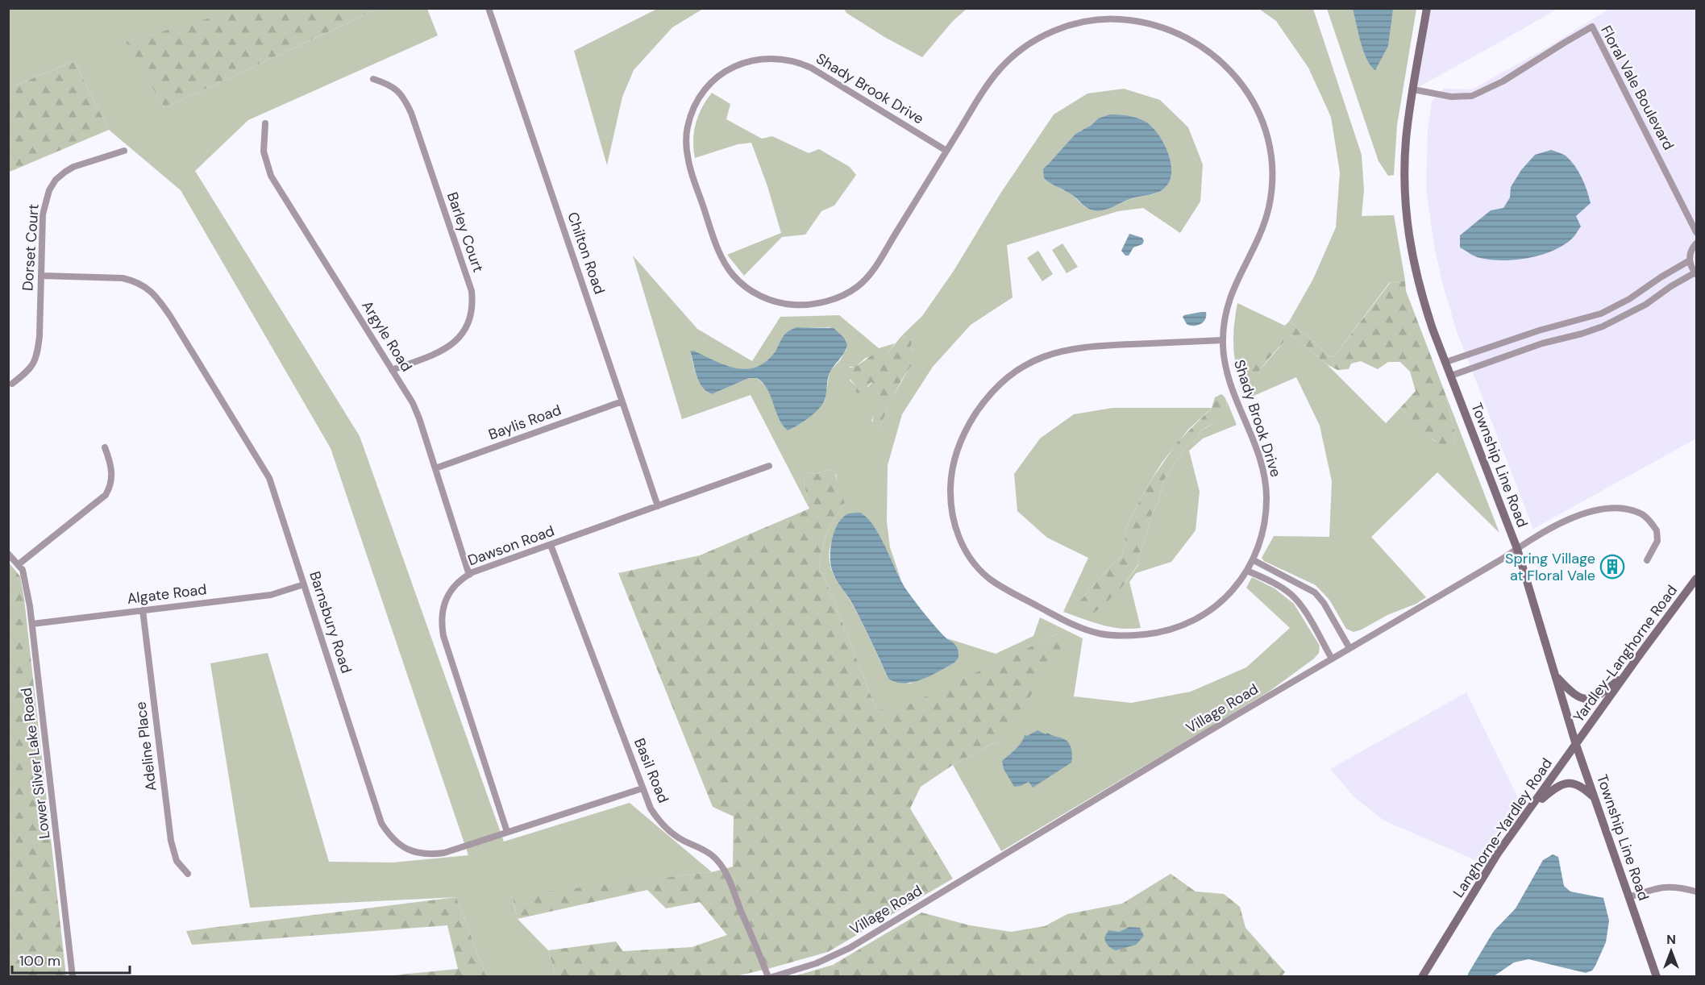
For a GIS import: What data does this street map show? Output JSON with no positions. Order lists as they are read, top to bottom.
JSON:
{
  "streets": {
    "street": [
      "Floral Vale Boulevard",
      "Shady Brook Drive",
      "Barley Court",
      "Dorset Court",
      "Chilton Road",
      "Argyle Road",
      "Baylis Road",
      "Township Line Road",
      "Dawson Road",
      "Algate Road",
      "Barnsbury Road",
      "Yardley-Langhorne Road",
      "Village Road",
      "Adeline Place",
      "Lower Silver Lake Road",
      "Basil Road",
      "Langhorne-Yardley Road"
    ]
  },
  "crossings": [
    ["Floral Vale Boulevard", "Township Line Road"],
    ["Barley Court", "Argyle Road"],
    ["Dorset Court", "Barnsbury Road"],
    ["Chilton Road", "Baylis Road"],
    ["Chilton Road", "Dawson Road"],
    ["Argyle Road", "Baylis Road"],
    ["Argyle Road", "Dawson Road"],
    ["Township Line Road", "Yardley-Langhorne Road"],
    ["Township Line Road", "Village Road"],
    ["Township Line Road", "Langhorne-Yardley Road"],
    ["Dawson Road", "Barnsbury Road"],
    ["Dawson Road", "Basil Road"],
    ["Algate Road", "Barnsbury Road"],
    ["Algate Road", "Adeline Place"],
    ["Algate Road", "Lower Silver Lake Road"],
    ["Barnsbury Road", "Basil Road"],
    ["Yardley-Langhorne Road", "Langhorne-Yardley Road"]
  ],
  "places": {
    "building": ["Spring Village at Floral Vale"]
  },
  "scale_bar": "100 m",
  "north": "top"
}
